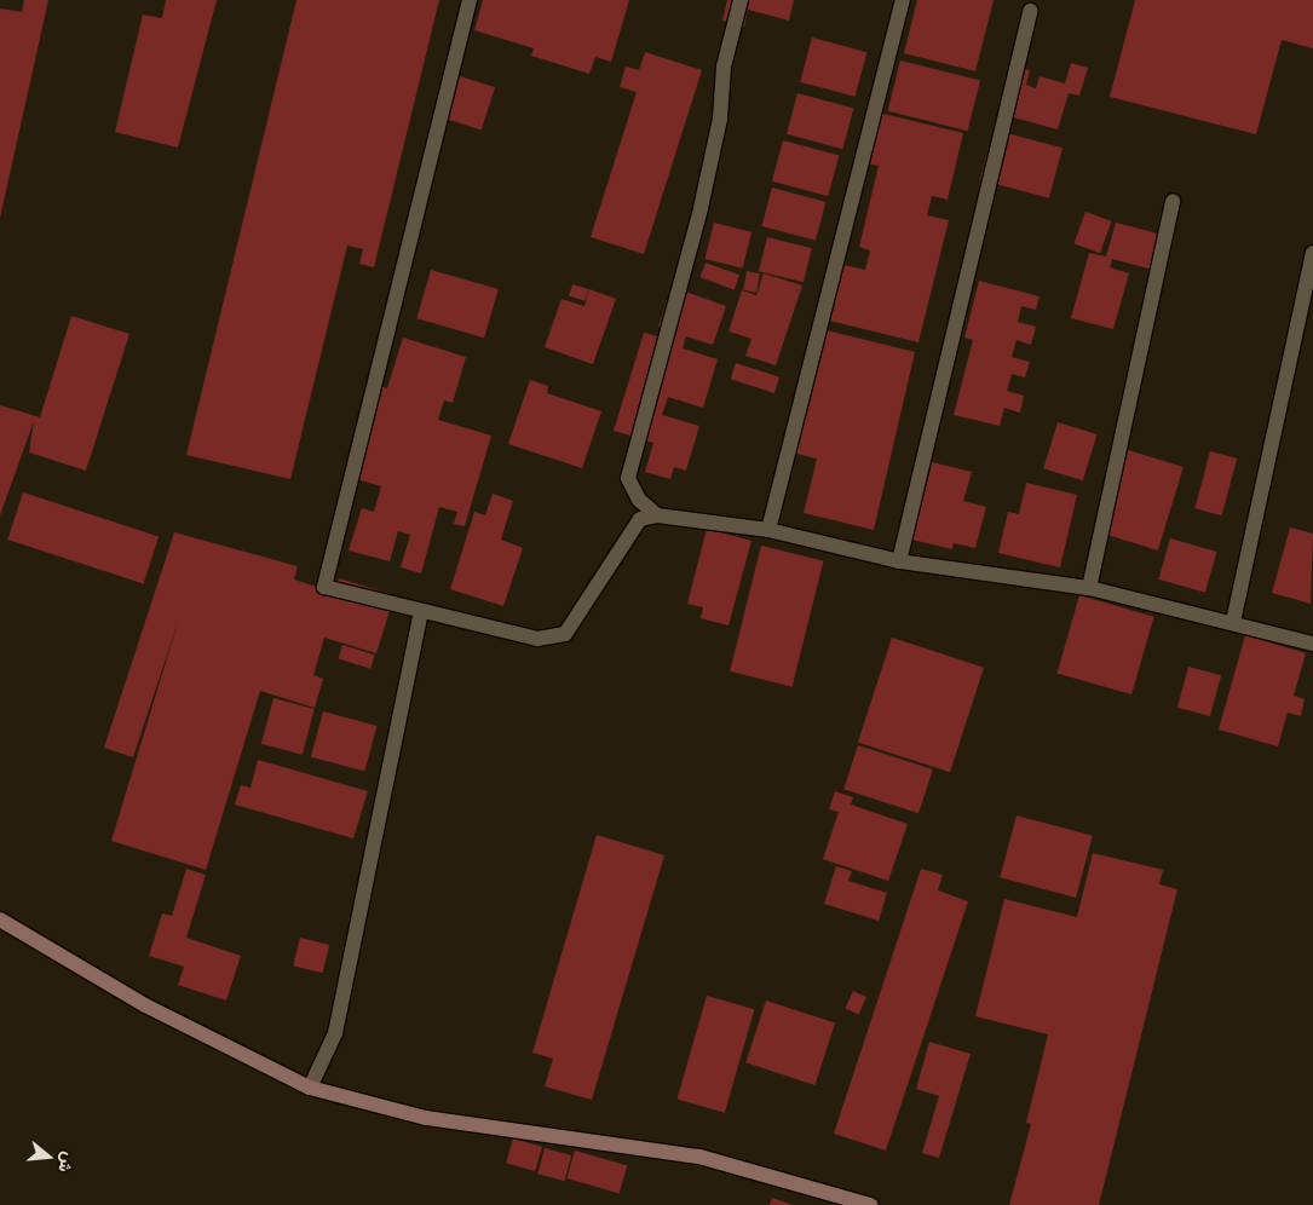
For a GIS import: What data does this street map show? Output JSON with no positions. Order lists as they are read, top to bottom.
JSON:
{
  "north": "right"
}
